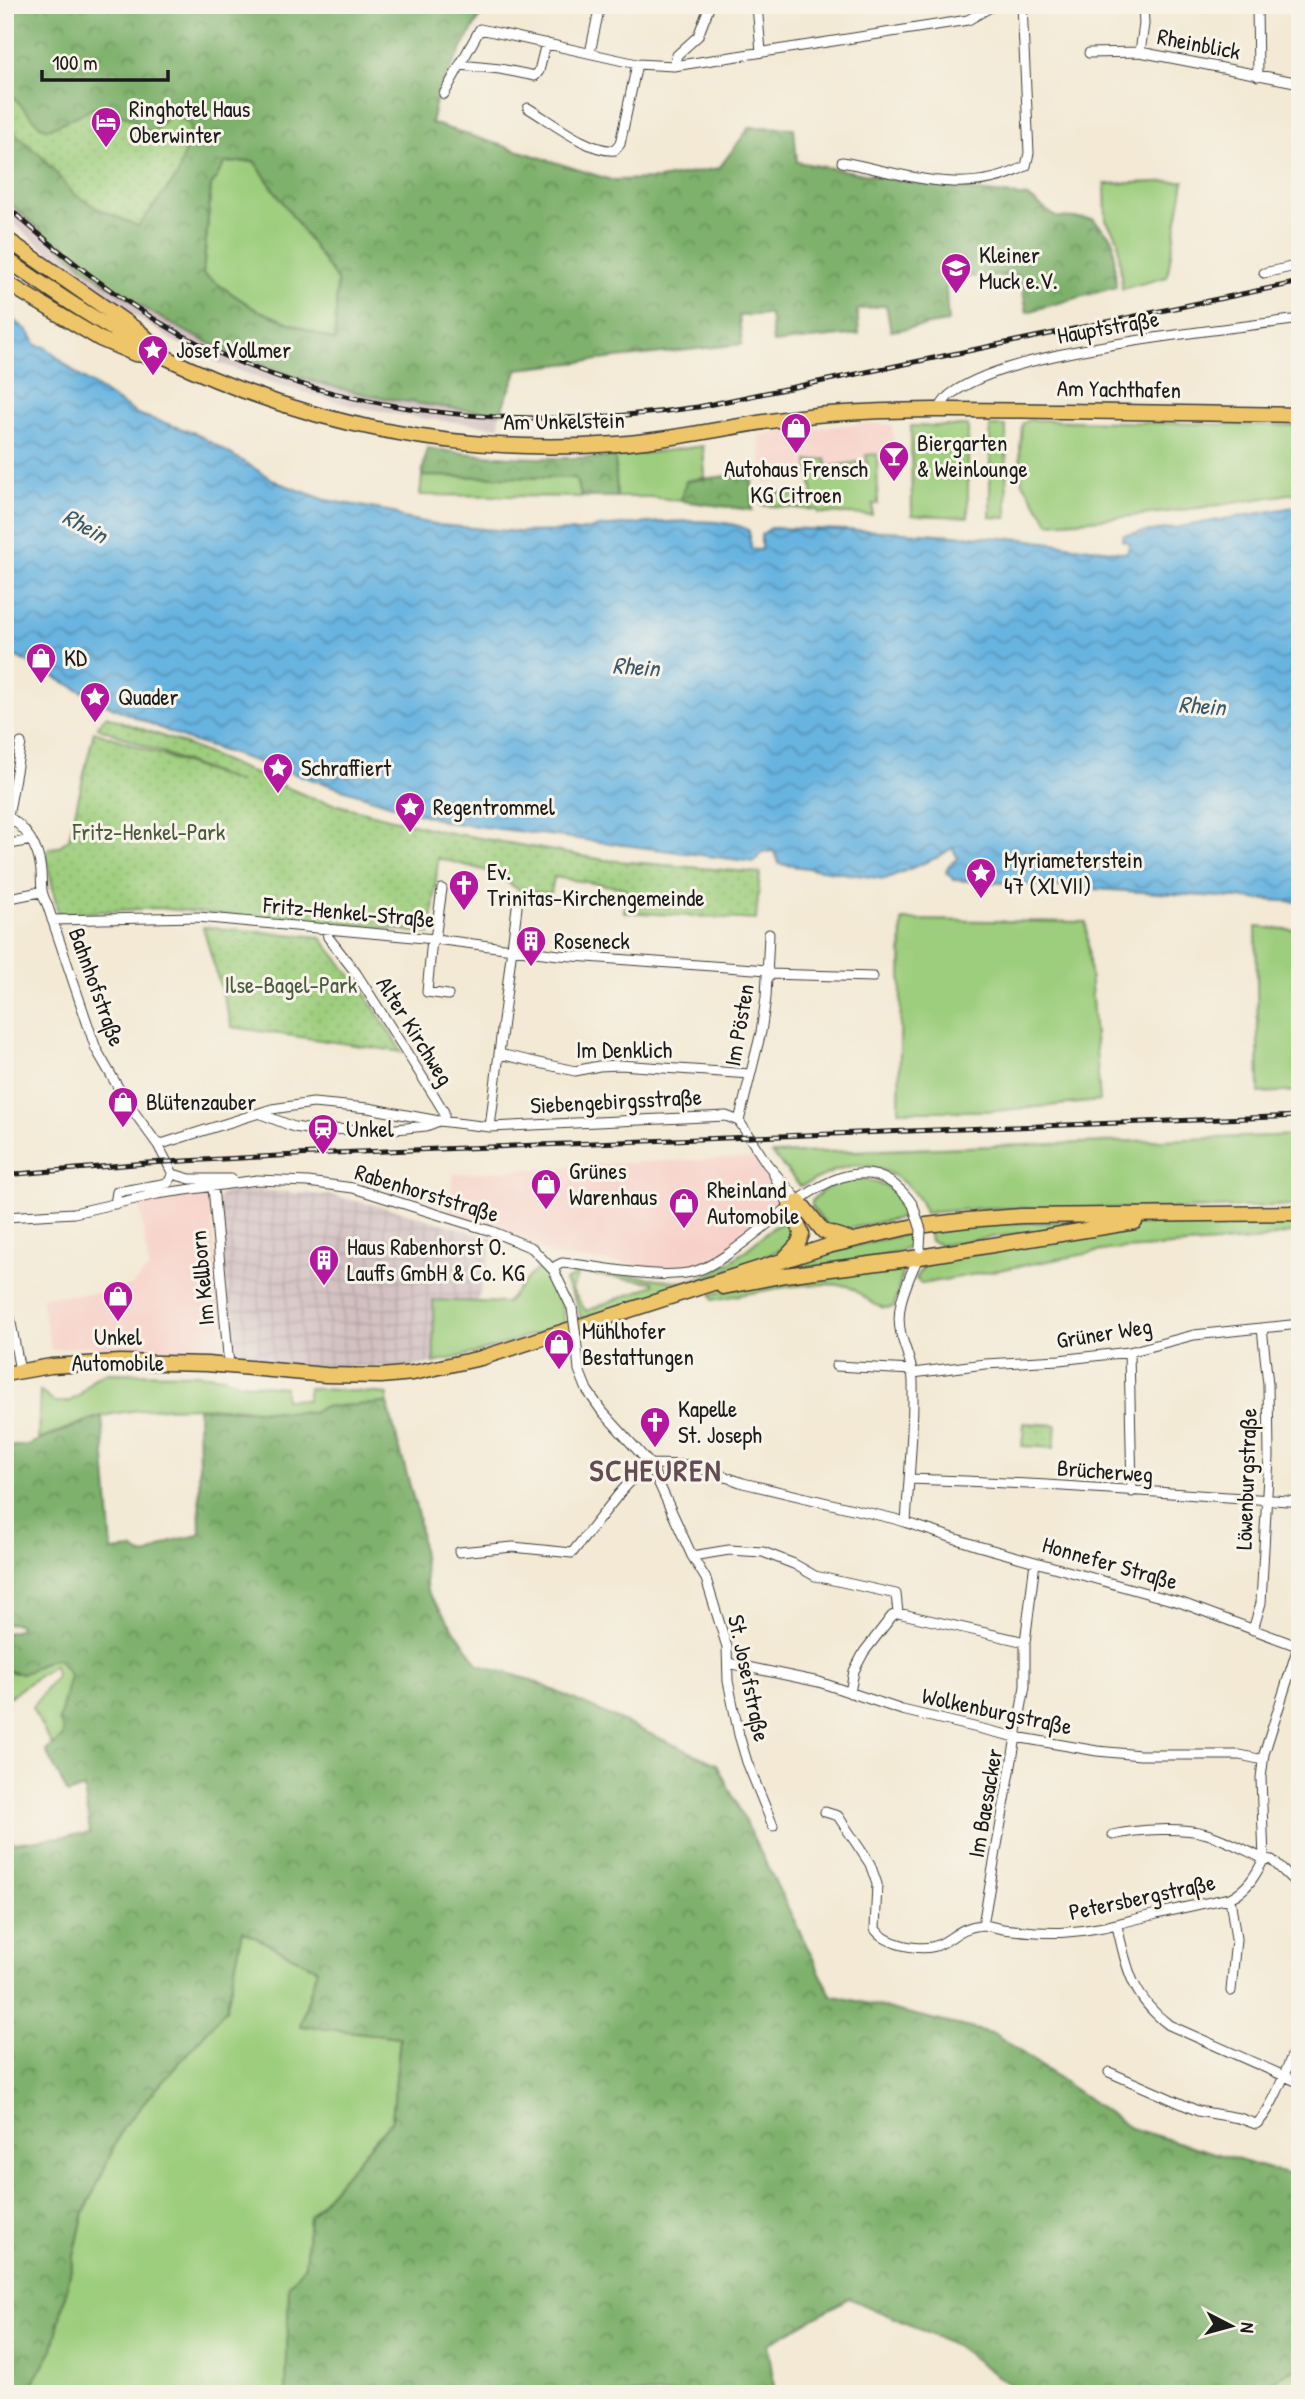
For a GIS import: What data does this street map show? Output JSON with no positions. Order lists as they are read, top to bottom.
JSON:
{
  "streets": {
    "main road": ["Am Yachthafen", "Am Unkelstein"],
    "street": [
      "Rheinblick",
      "Hauptstraße",
      "Fritz-Henkel-Straße",
      "Bahnhofstraße",
      "Im Pösten",
      "Alter Kirchweg",
      "Im Denklich",
      "Siebengebirgsstraße",
      "Rabenhorststraße",
      "Im Kellborn",
      "Grüner Weg",
      "Brücherweg",
      "Löwenburgstraße",
      "Honnefer Straße",
      "St. Josefstraße",
      "Wolkenburgstraße",
      "Im Baesacker",
      "Petersbergstraße"
    ]
  },
  "crossings": [
    ["Hauptstraße", "Am Yachthafen"],
    ["Hauptstraße", "Am Unkelstein"],
    ["Am Yachthafen", "Am Unkelstein"],
    ["Fritz-Henkel-Straße", "Bahnhofstraße"],
    ["Fritz-Henkel-Straße", "Im Pösten"],
    ["Fritz-Henkel-Straße", "Alter Kirchweg"],
    ["Bahnhofstraße", "Siebengebirgsstraße"],
    ["Bahnhofstraße", "Rabenhorststraße"],
    ["Im Pösten", "Im Denklich"],
    ["Im Pösten", "Siebengebirgsstraße"],
    ["Alter Kirchweg", "Siebengebirgsstraße"],
    ["Rabenhorststraße", "Im Kellborn"],
    ["Rabenhorststraße", "St. Josefstraße"],
    ["Grüner Weg", "Löwenburgstraße"],
    ["Brücherweg", "Löwenburgstraße"],
    ["Löwenburgstraße", "Honnefer Straße"],
    ["Honnefer Straße", "St. Josefstraße"],
    ["Honnefer Straße", "Im Baesacker"],
    ["St. Josefstraße", "Wolkenburgstraße"],
    ["Wolkenburgstraße", "Im Baesacker"],
    ["Im Baesacker", "Petersbergstraße"]
  ],
  "districts": ["SCHEUREN"],
  "water": ["Rhein"],
  "parks": ["Fritz-Henkel-Park", "Ilse-Bagel-Park"],
  "places": {
    "hotel": ["Ringhotel Haus Oberwinter"],
    "school or university": ["Kleiner Muck e.V."],
    "place": [
      "Josef Vollmer",
      "Quader",
      "Schraffiert",
      "Regentrommel",
      "Myriameterstein 47 (XLVII)"
    ],
    "shop": [
      "Autohaus Frensch KG Citroen",
      "KD",
      "Blütenzauber",
      "Grünes Warenhaus",
      "Rheinland Automobile",
      "Unkel Automobile",
      "Mühlhofer Bestattungen"
    ],
    "bar": ["Biergarten & Weinlounge"],
    "church": ["Ev. Trinitas-Kirchengemeinde", "Kapelle St. Joseph"],
    "building": ["Roseneck", "Haus Rabenhorst O. Lauffs GmbH & Co. KG"],
    "station": ["Unkel"]
  },
  "scale_bar": "100 m",
  "north": "right"
}
